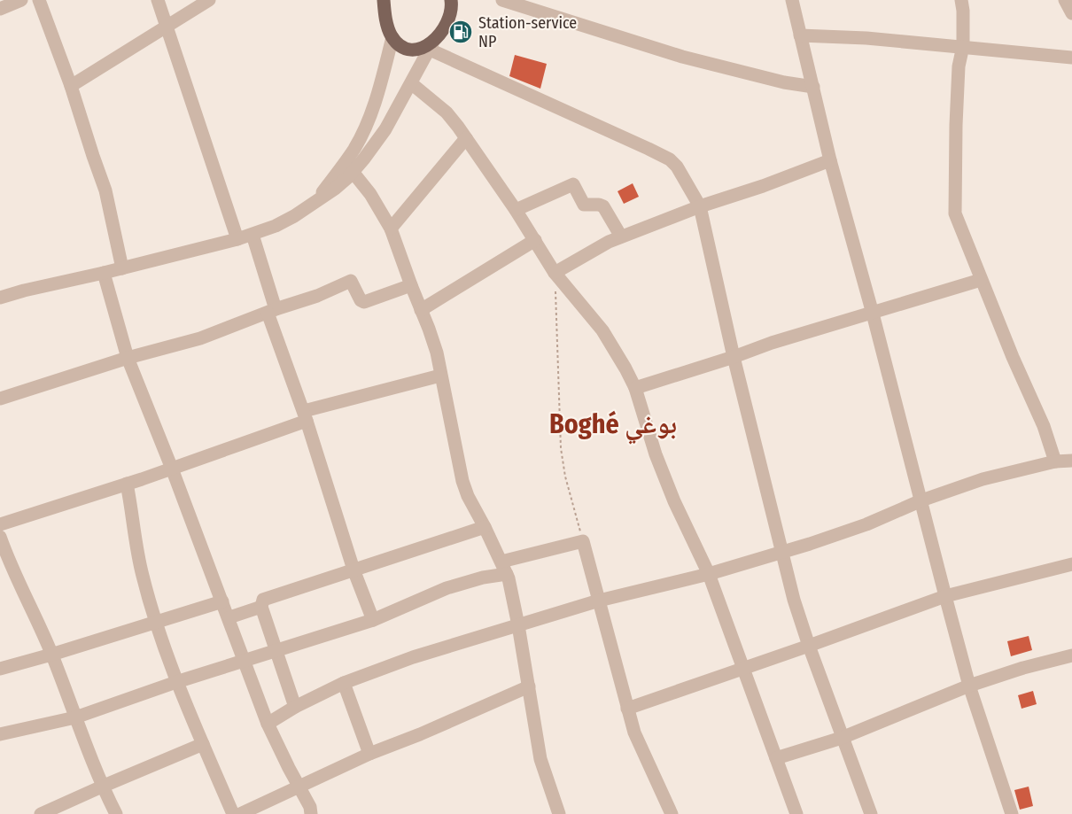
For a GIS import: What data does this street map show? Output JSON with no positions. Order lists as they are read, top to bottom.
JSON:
{
  "districts": ["Boghé بوغي"],
  "places": {
    "fuel station": ["Station-service NP"]
  }
}
